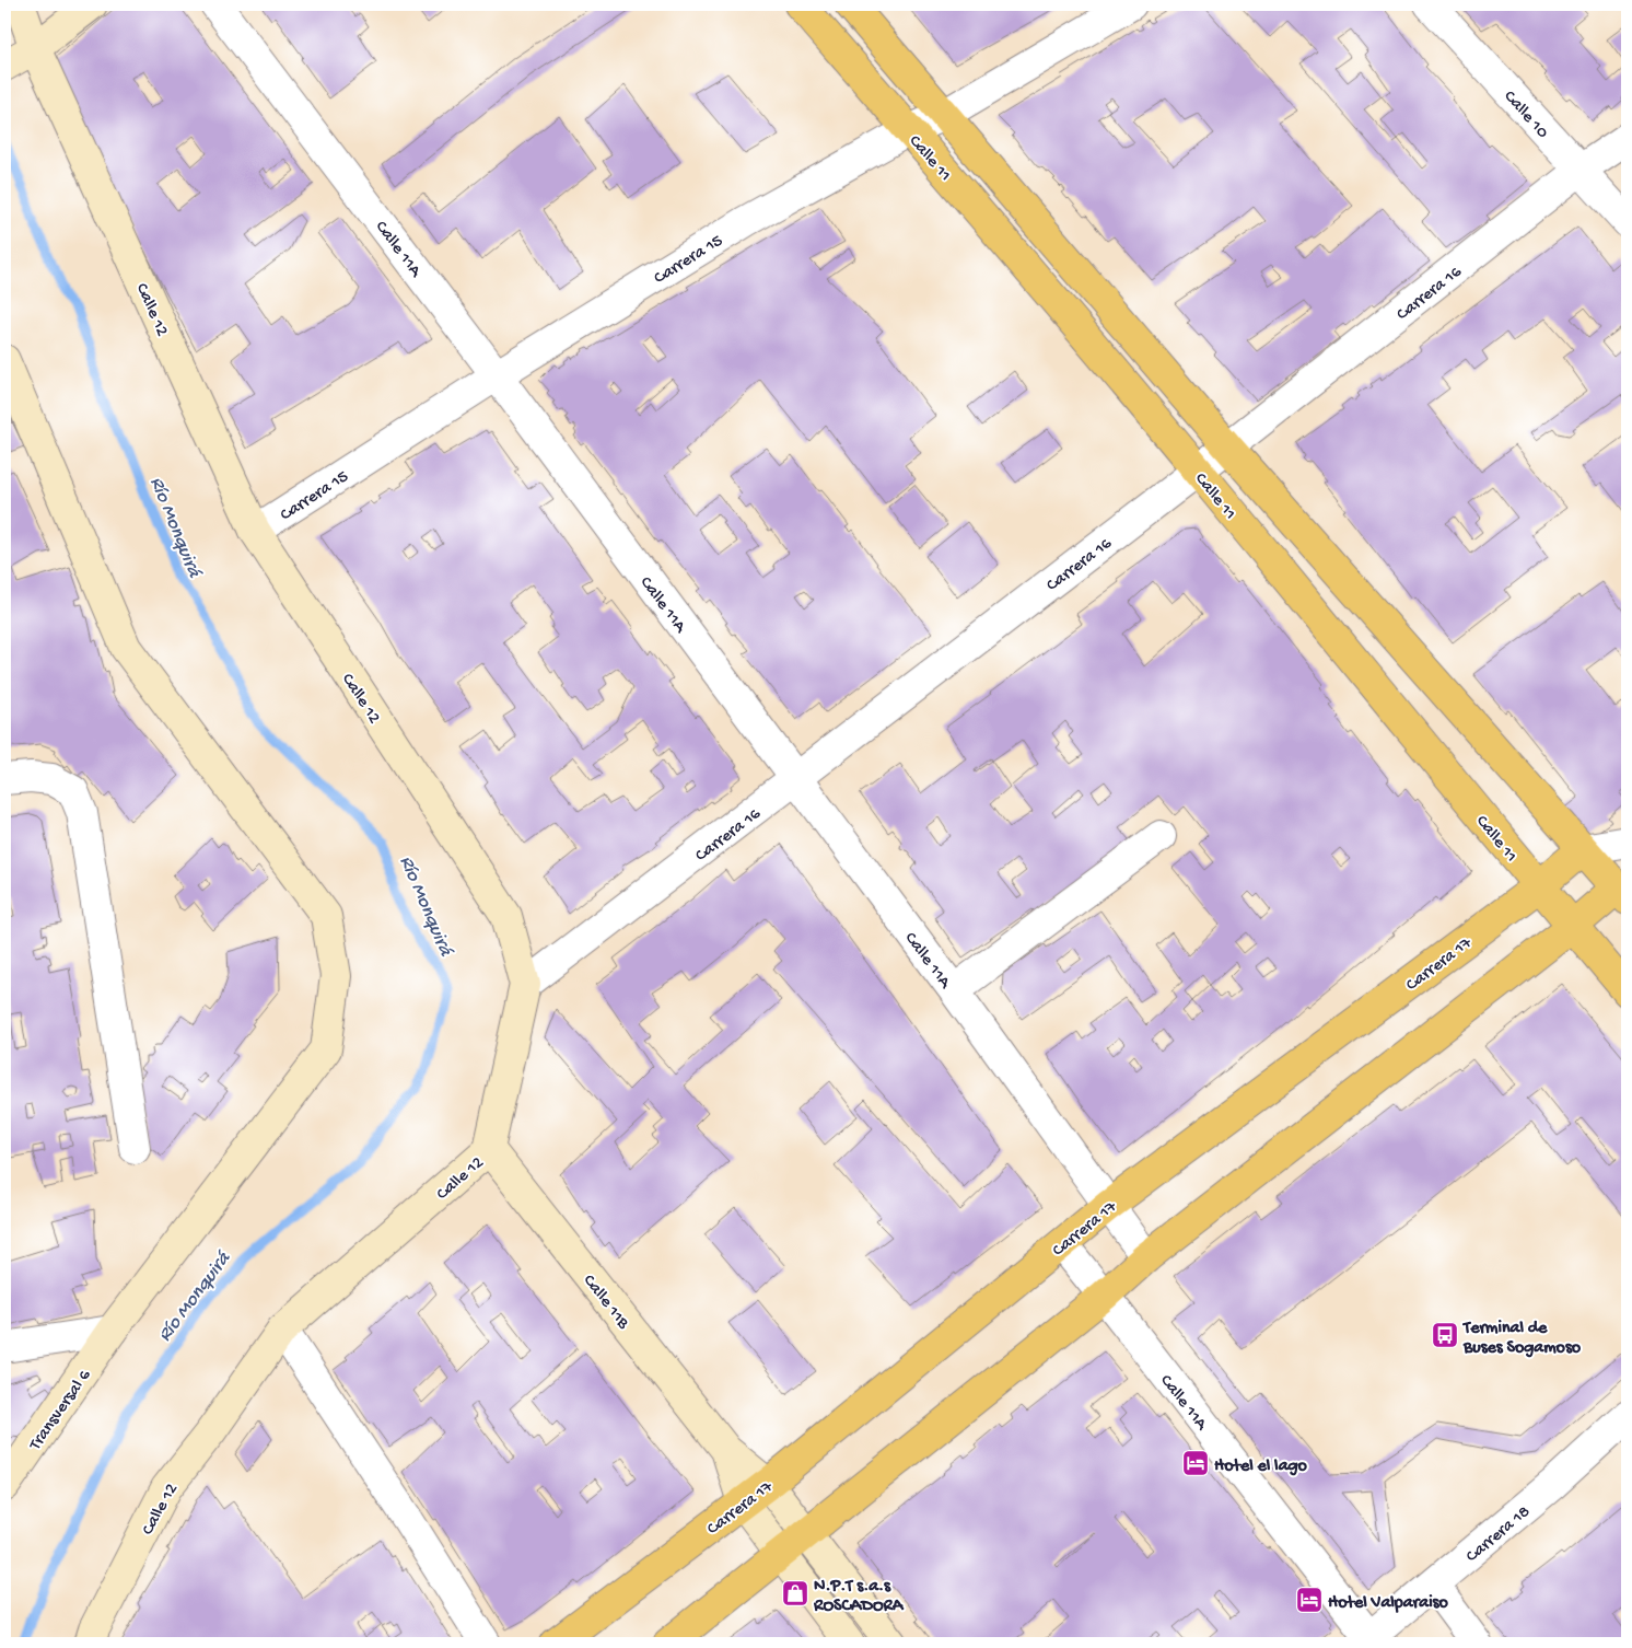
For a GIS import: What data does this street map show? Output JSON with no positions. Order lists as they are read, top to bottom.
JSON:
{
  "streets": {
    "main road": ["Calle 11", "Carrera 17"],
    "street": [
      "Calle 10",
      "Calle 11A",
      "Carrera 15",
      "Carrera 16",
      "Calle 12",
      "Calle 11B",
      "Transversal 6",
      "Carrera 18"
    ]
  },
  "crossings": [
    ["Calle 10", "Carrera 16"],
    ["Calle 11", "Carrera 15"],
    ["Calle 11", "Carrera 16"],
    ["Calle 11", "Carrera 17"],
    ["Calle 11A", "Carrera 15"],
    ["Calle 11A", "Carrera 16"],
    ["Calle 11A", "Carrera 17"],
    ["Calle 11A", "Carrera 18"],
    ["Carrera 15", "Calle 12"],
    ["Carrera 16", "Calle 12"],
    ["Calle 12", "Calle 11B"],
    ["Carrera 17", "Calle 11B"]
  ],
  "water": ["Río Monquirá"],
  "places": {
    "bus stop": ["Terminal de Buses Sogamoso"],
    "hotel": ["Hotel el lago", "Hotel Valparaiso"],
    "shop": ["N.P.T s.a.s ROSCADORA"]
  }
}
